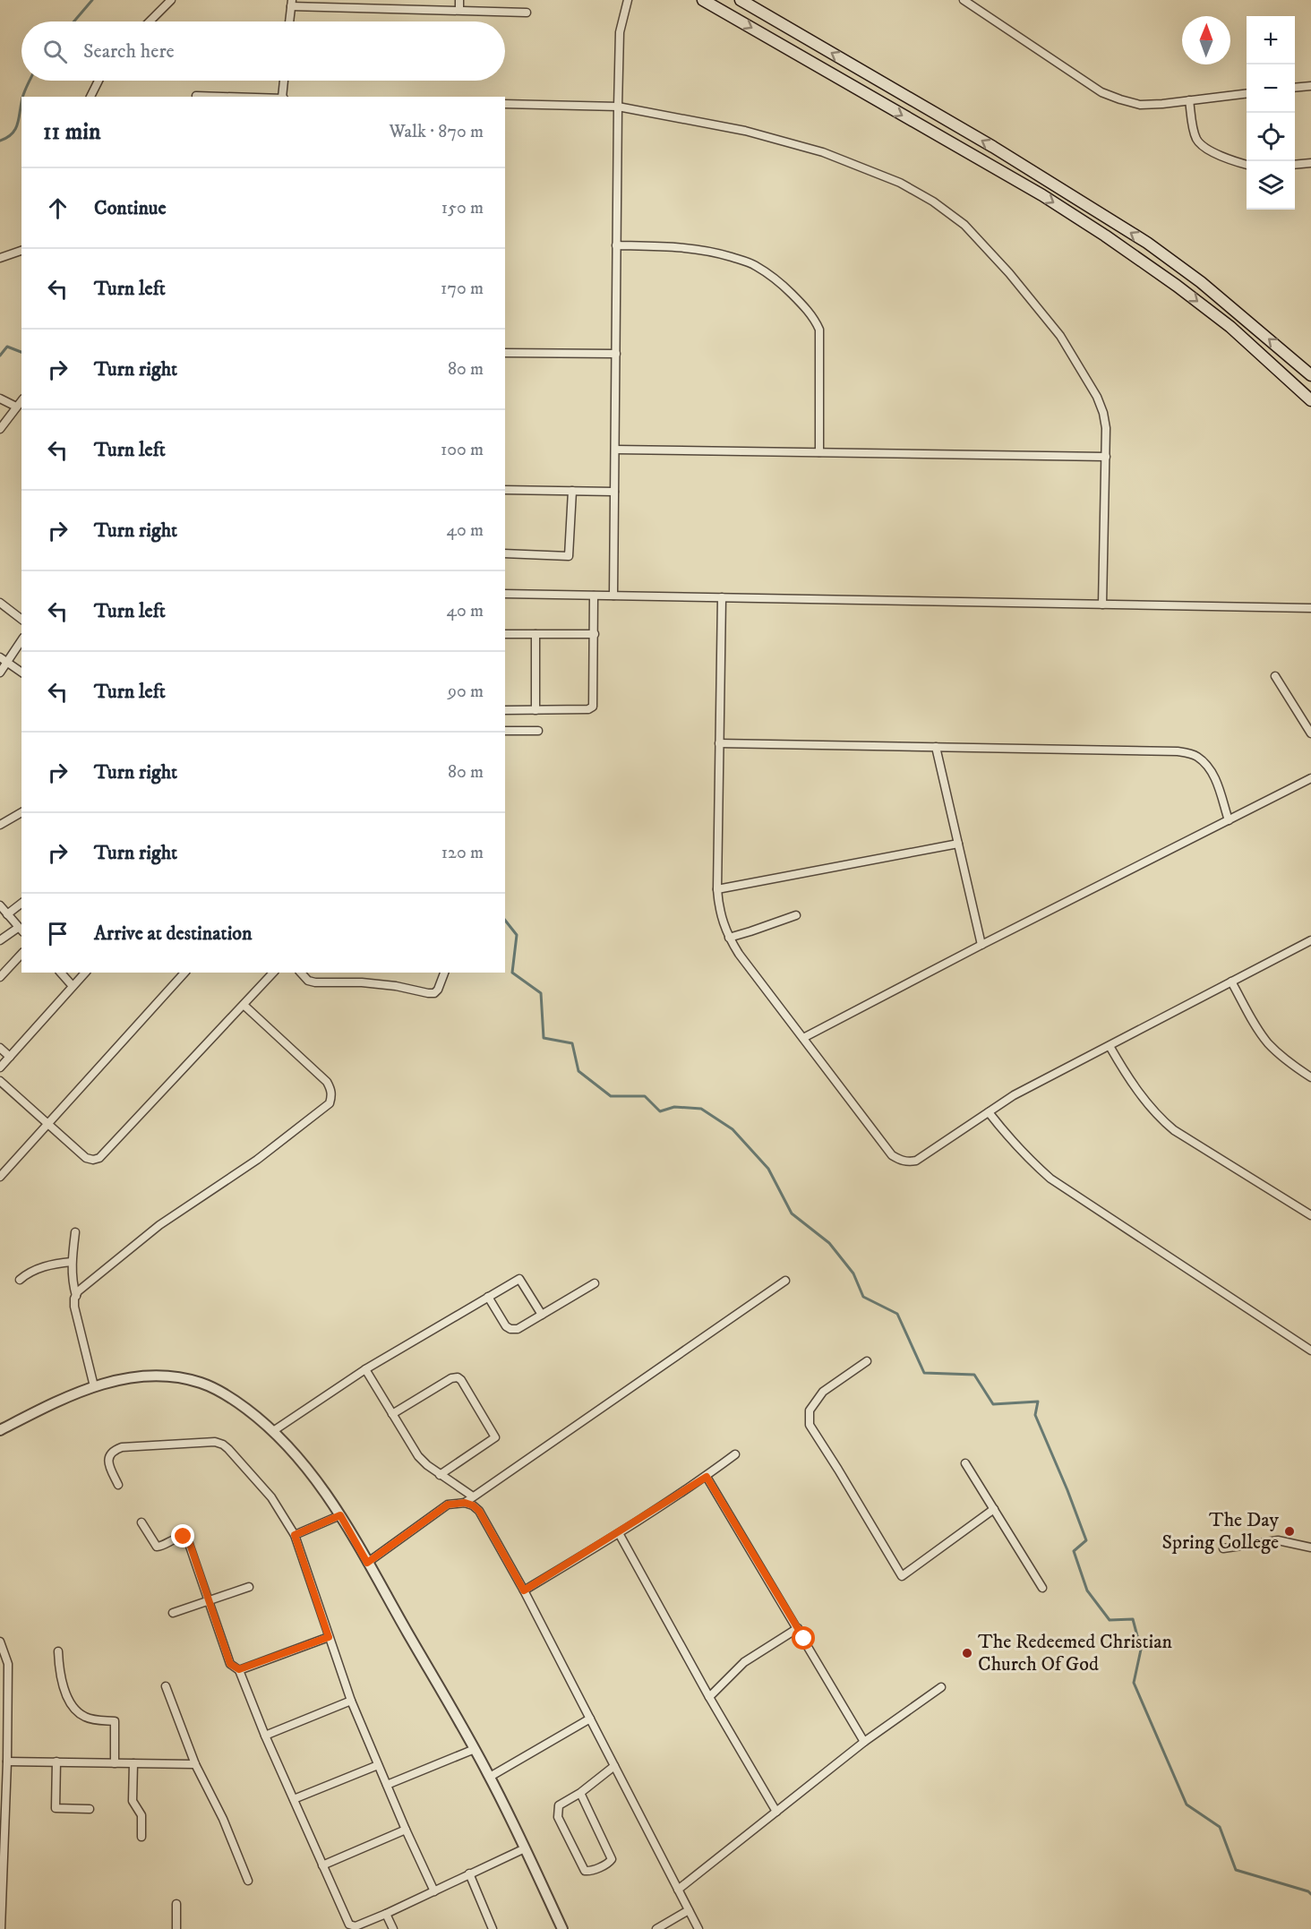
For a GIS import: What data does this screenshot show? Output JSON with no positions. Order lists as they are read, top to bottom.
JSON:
{
  "places": ["The Day Spring College", "The Redeemed Christian Church Of God"],
  "north": "top",
  "page": {
    "map_buttons": ["+", "−"],
    "search": "Search here",
    "heading": ["11 min", "Walk · 870 m"],
    "list": [
      ["Continue", "150 m"],
      ["Turn left", "170 m"],
      ["Turn right", "80 m"],
      ["Turn left", "100 m"],
      ["Turn right", "40 m"],
      ["Turn left", "40 m"],
      ["Turn left", "90 m"],
      ["Turn right", "80 m"],
      ["Turn right", "120 m"],
      "Arrive at destination"
    ]
  }
}
